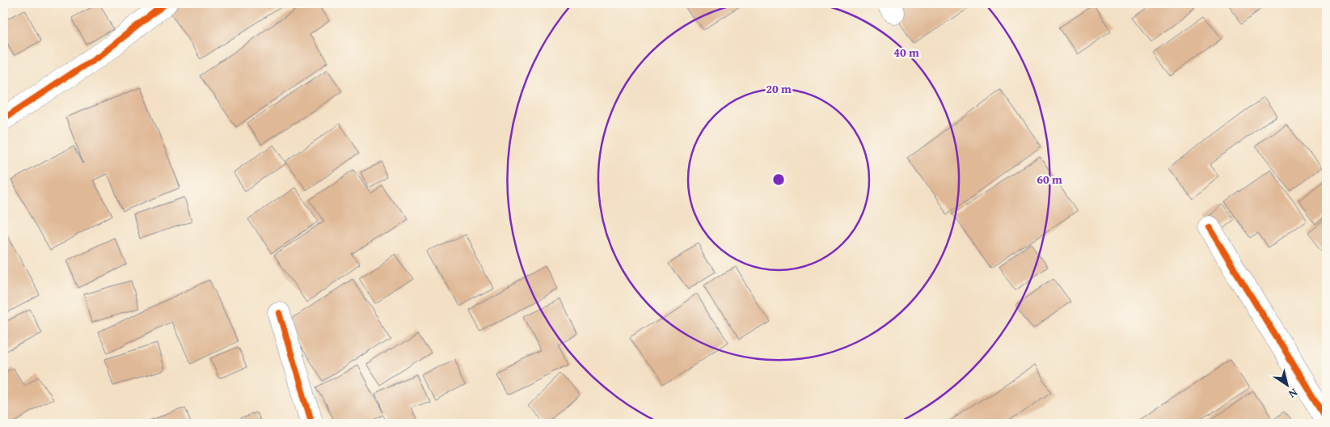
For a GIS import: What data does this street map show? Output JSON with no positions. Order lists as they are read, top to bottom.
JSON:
{
  "north": "bottom right",
  "rings": ["40 m", "20 m", "60 m"]
}
